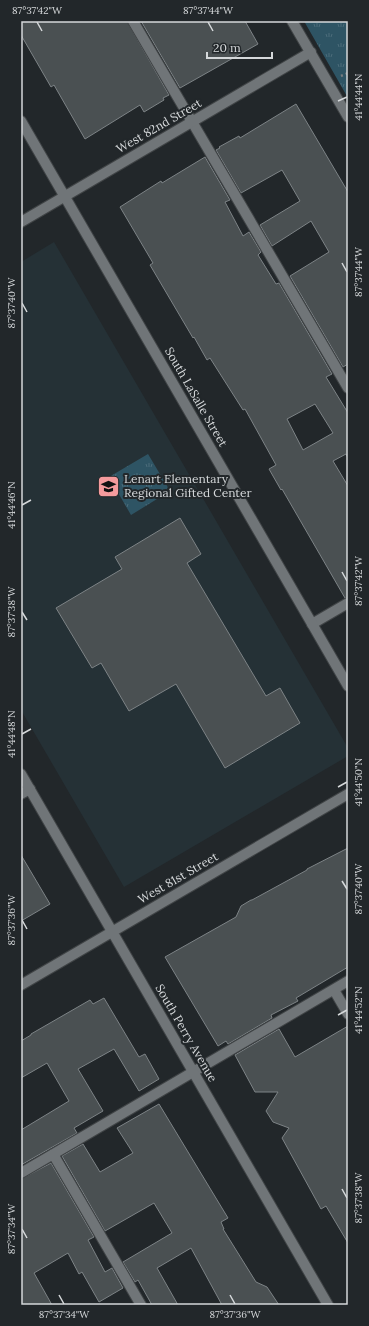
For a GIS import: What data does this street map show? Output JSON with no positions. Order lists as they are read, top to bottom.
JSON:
{
  "streets": {
    "street": [
      "West 82nd Street",
      "South LaSalle Street",
      "West 81st Street",
      "South Perry Avenue"
    ]
  },
  "crossings": [
    ["West 82nd Street", "South LaSalle Street"],
    ["West 81st Street", "South Perry Avenue"]
  ],
  "places": {
    "school or university": ["Lenart Elementary Regional Gifted Center"]
  },
  "scale_bar": "20 m",
  "coordinates": [
    "87°37'42\"W",
    "87°37'44\"W",
    "41°44'44\"N",
    "87°37'40\"W",
    "41°44'46\"N",
    "87°37'38\"W",
    "41°44'48\"N",
    "41°44'50\"N",
    "87°37'36\"W",
    "41°44'52\"N",
    "87°37'34\"W"
  ]
}
